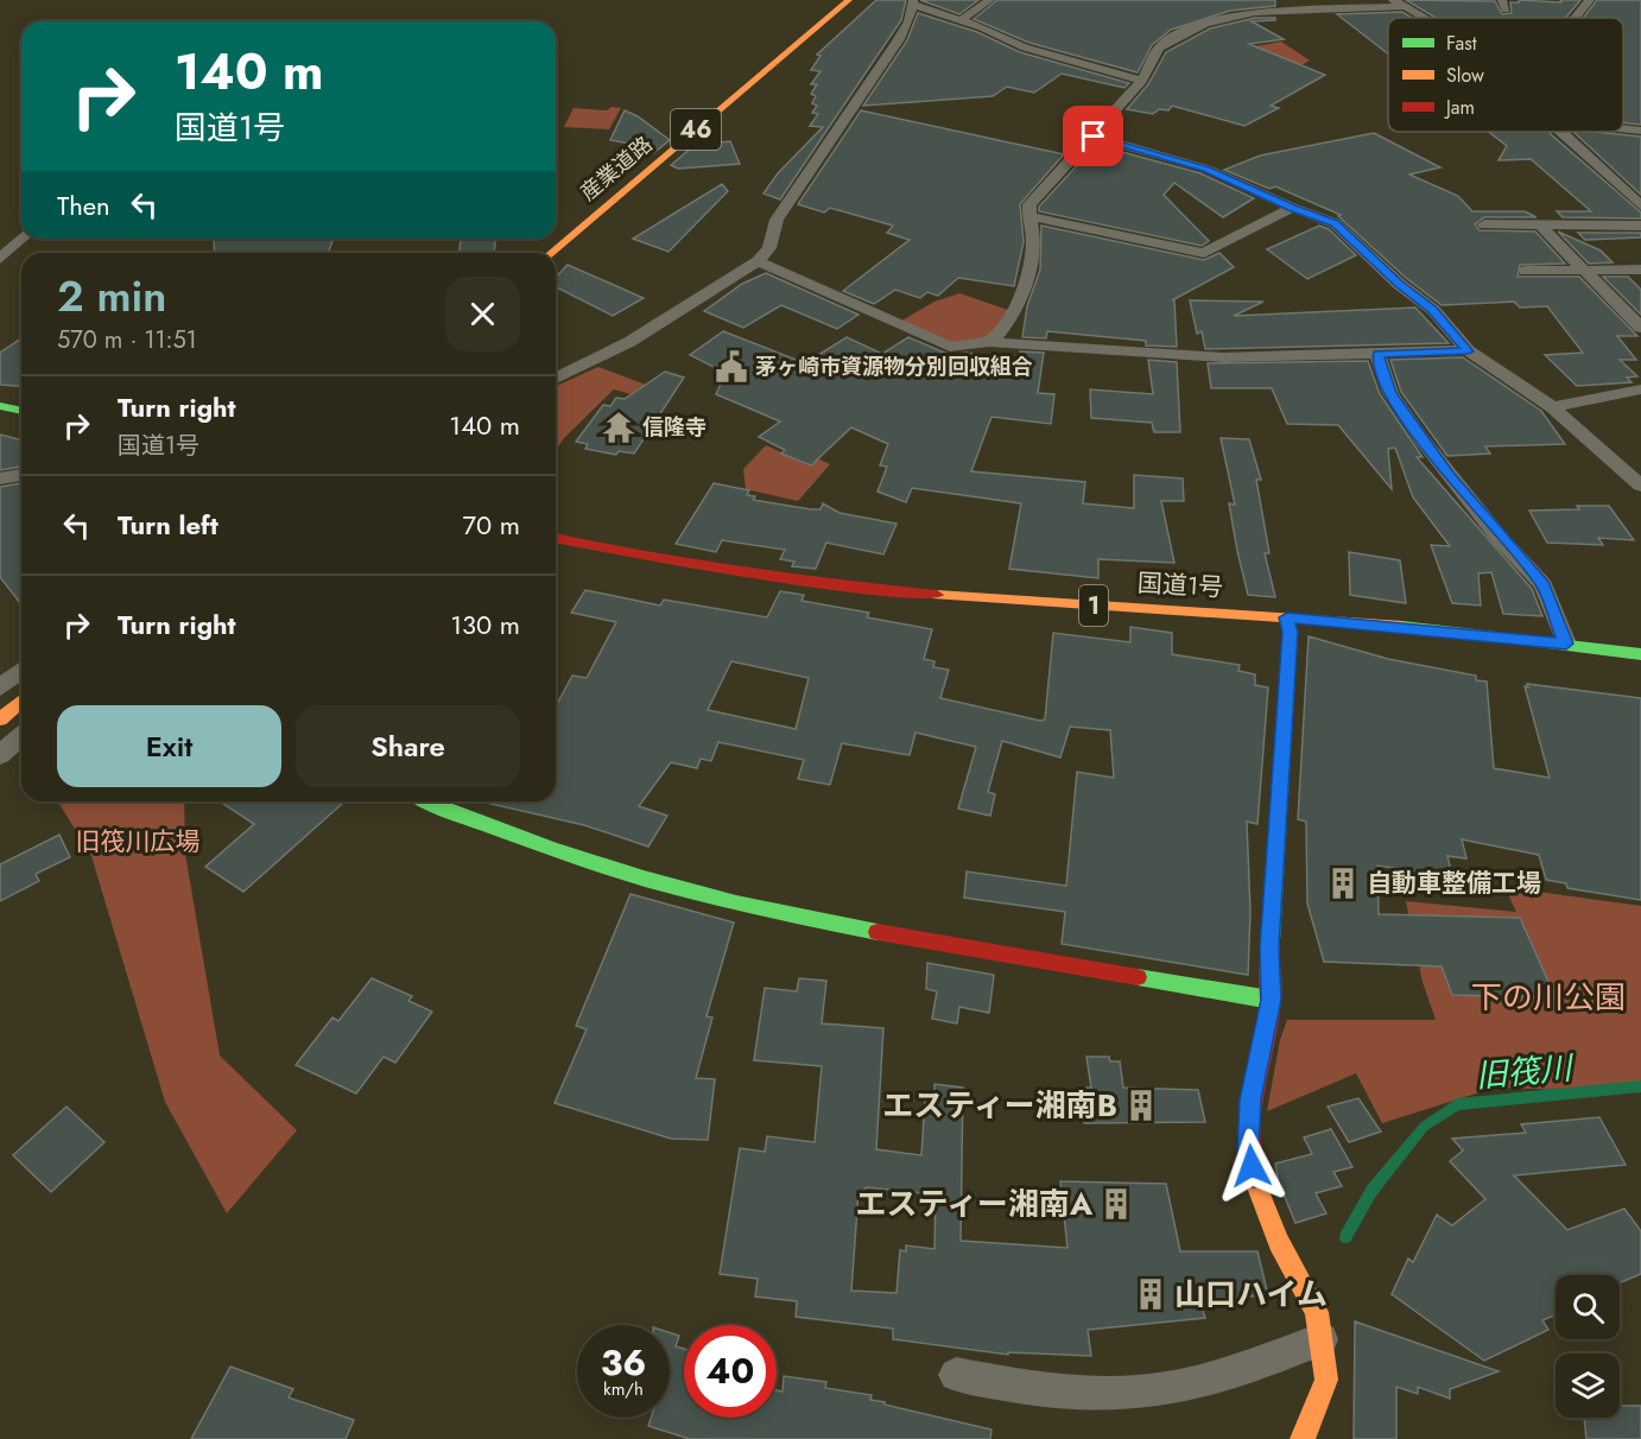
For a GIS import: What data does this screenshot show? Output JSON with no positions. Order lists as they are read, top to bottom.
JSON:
{
  "streets": {
    "main road": [
      "46",
      "産業道路",
      "国道1号",
      "1"
    ]
  },
  "water": ["旧筏川"],
  "parks": ["旧筏川広場", "下の川公園"],
  "places": {
    "public building": ["茅ヶ崎市資源物分別回収組合"],
    "temple": ["信隆寺"],
    "building": [
      "自動車整備工場",
      "エスティー湘南B",
      "エスティー湘南A",
      "山口ハイム"
    ]
  },
  "legend": ["Fast", "Slow", "Jam"],
  "page": {
    "turn": ["140 m", "国道1号"],
    "then": "Then",
    "heading": ["2 min", "570 m · 11:51"],
    "list": [
      {
        "name": "Turn right",
        "note": "国道1号",
        "value": "140 m"
      },
      {
        "name": "Turn left",
        "value": "70 m"
      },
      {
        "name": "Turn right",
        "value": "130 m"
      }
    ],
    "buttons": ["Exit", "Share"],
    "speed": "36 km/h",
    "limit": "40"
  }
}
